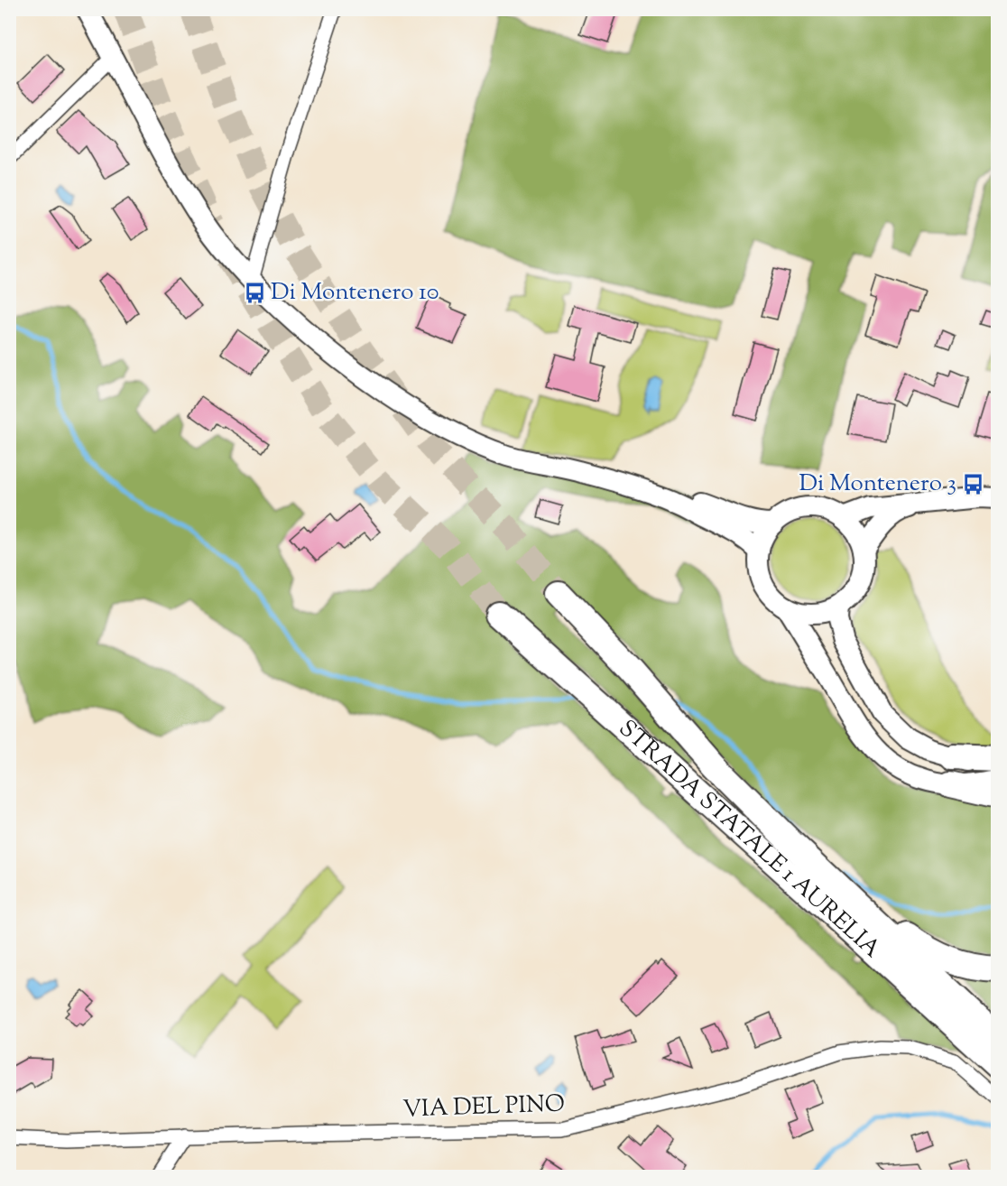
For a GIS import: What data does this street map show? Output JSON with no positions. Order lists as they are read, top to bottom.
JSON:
{
  "streets": {
    "highway": ["STRADA STATALE 1 AURELIA"],
    "street": ["VIA DEL PINO"]
  },
  "places": {
    "bus stop": ["Di Montenero 10", "Di Montenero 3"]
  }
}
